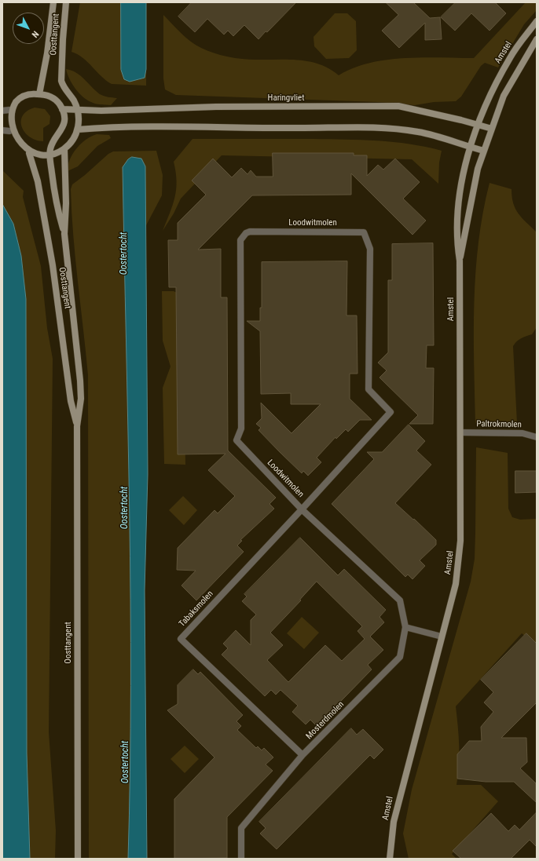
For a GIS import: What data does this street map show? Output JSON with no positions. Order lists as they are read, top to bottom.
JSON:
{
  "streets": {
    "street": [
      "Oosttangent",
      "Amstel",
      "Haringvliet",
      "Loodwitmolen",
      "Paltrokmolen",
      "Tabaksmolen",
      "Mosterdmolen"
    ]
  },
  "crossings": [
    ["Oosttangent", "Haringvliet"],
    ["Amstel", "Haringvliet"],
    ["Amstel", "Paltrokmolen"],
    ["Loodwitmolen", "Tabaksmolen"],
    ["Loodwitmolen", "Mosterdmolen"],
    ["Tabaksmolen", "Mosterdmolen"]
  ],
  "water": ["Oostertocht"],
  "north": "bottom right"
}
